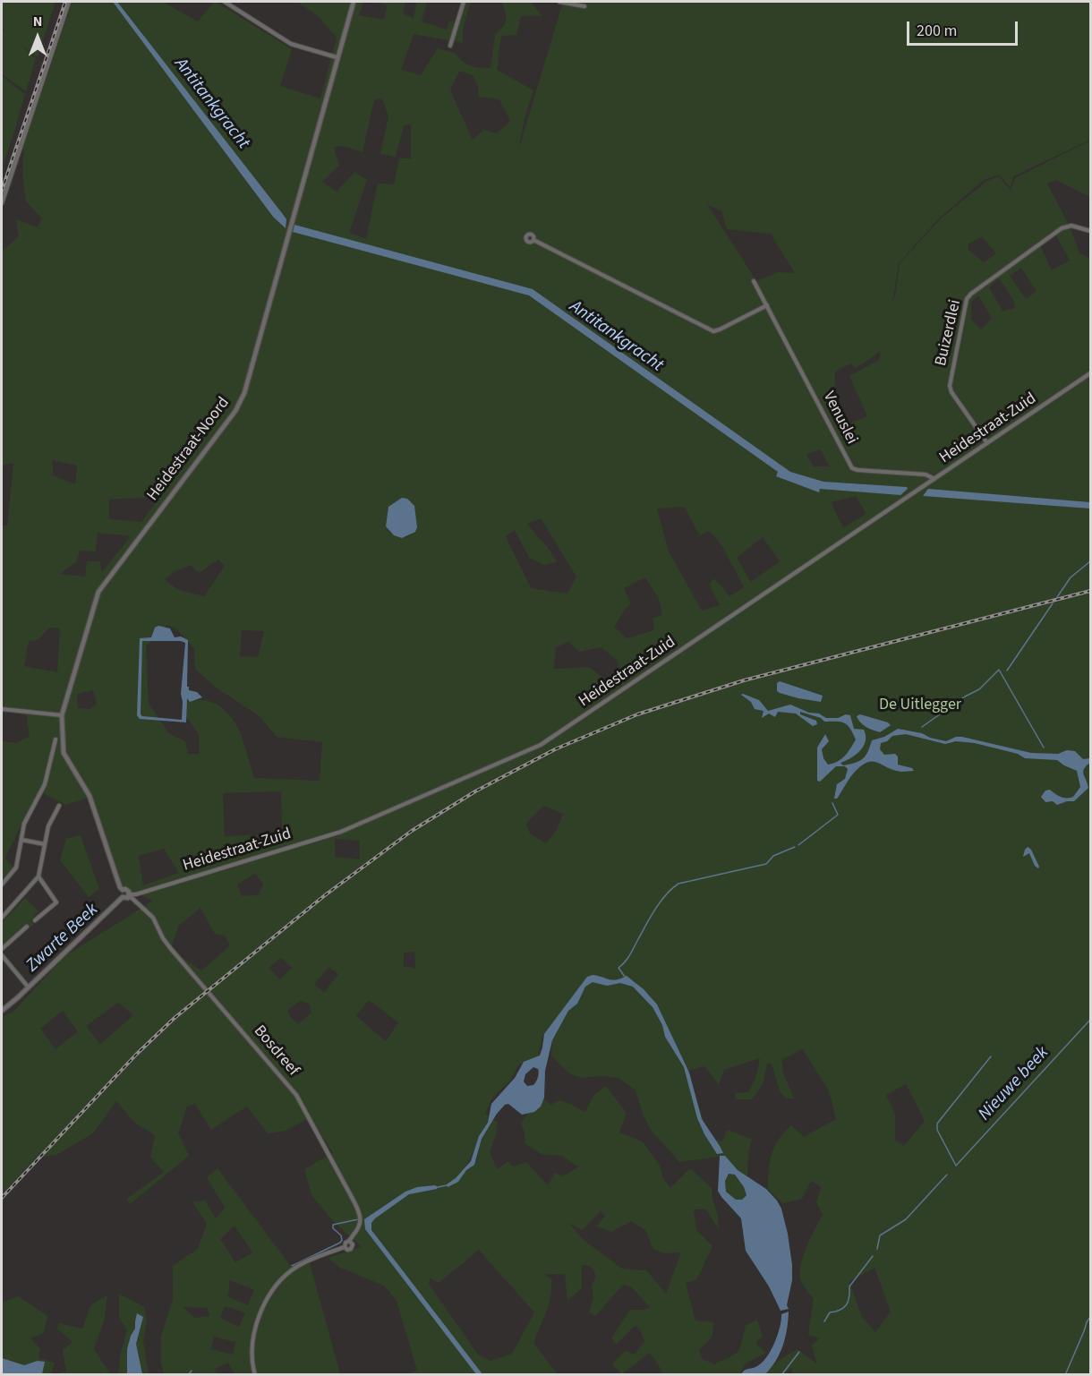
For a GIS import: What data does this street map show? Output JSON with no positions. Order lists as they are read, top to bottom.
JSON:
{
  "streets": {
    "street": [
      "Buizerdlei",
      "Venuslei",
      "Heidestraat-Zuid",
      "Heidestraat-Noord",
      "Bosdreef"
    ]
  },
  "crossings": [
    ["Buizerdlei", "Heidestraat-Zuid"],
    ["Venuslei", "Heidestraat-Zuid"],
    ["Heidestraat-Zuid", "Heidestraat-Noord"],
    ["Heidestraat-Zuid", "Bosdreef"],
    ["Heidestraat-Noord", "Bosdreef"]
  ],
  "water": ["Antitankgracht", "Zwarte Beek", "Nieuwe beek"],
  "parks": ["De Uitlegger"],
  "scale_bar": "200 m",
  "north": "top"
}
